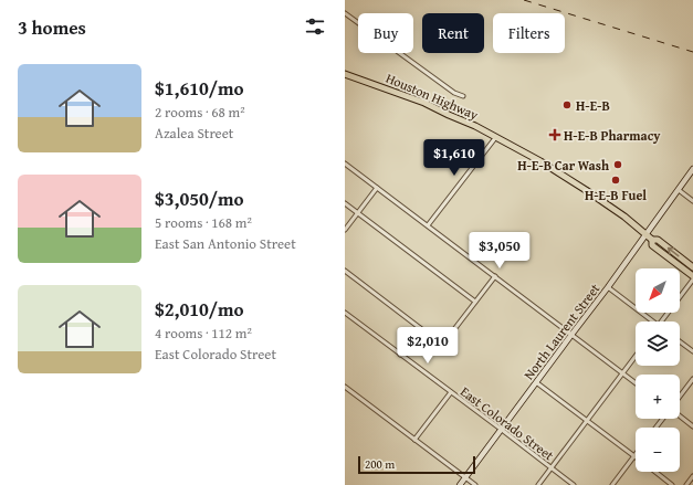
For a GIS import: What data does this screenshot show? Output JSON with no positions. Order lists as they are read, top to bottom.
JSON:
{
  "streets": {
    "main road": ["Houston Highway", "North Laurent Street"],
    "street": ["East Colorado Street"]
  },
  "crossings": [
    ["Houston Highway", "North Laurent Street"],
    ["North Laurent Street", "East Colorado Street"]
  ],
  "places": {
    "other": ["H-E-B", "H-E-B Car Wash", "H-E-B Fuel"],
    "health": ["H-E-B Pharmacy"]
  },
  "scale_bar": "200 m",
  "north": "bottom left",
  "page": {
    "heading": "3 homes",
    "chip": ["Buy", "Rent", "Filters"],
    "list": [
      {
        "name": "$1,610/mo",
        "note": "2 rooms · 68 m² · Azalea Street"
      },
      {
        "name": "$3,050/mo",
        "note": "5 rooms · 168 m² · East San Antonio Street"
      },
      {
        "name": "$2,010/mo",
        "note": "4 rooms · 112 m² · East Colorado Street"
      }
    ],
    "price": ["$1,610", "$3,050", "$2,010"],
    "map_buttons": ["+", "−"],
    "scale": "200 m"
  }
}
